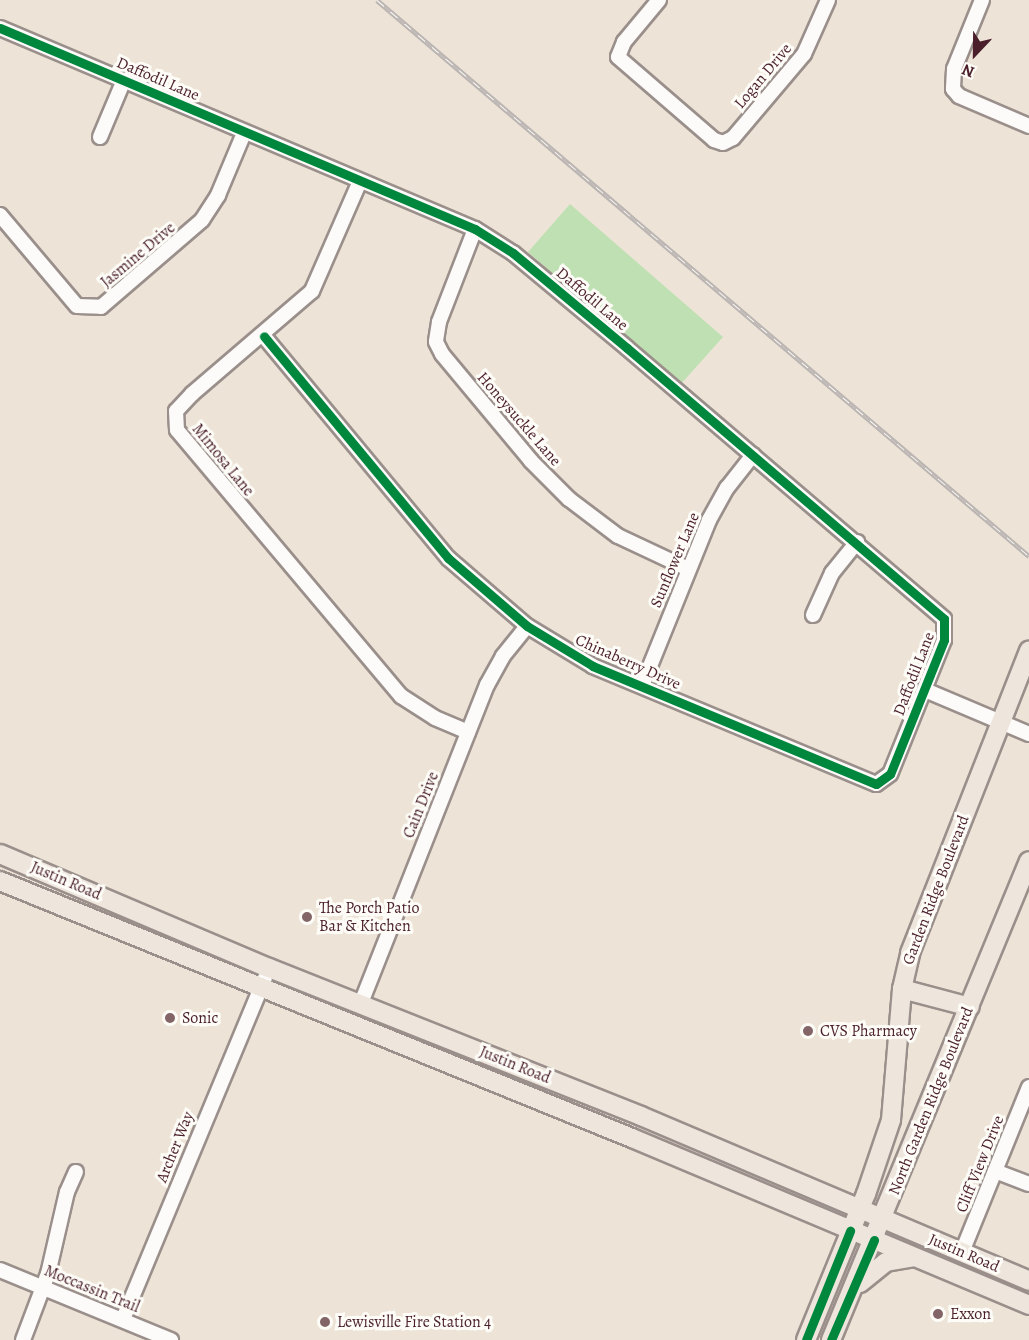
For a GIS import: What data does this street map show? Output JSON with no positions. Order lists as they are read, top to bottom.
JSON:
{
  "streets": {
    "main road": ["Justin Road", "Garden Ridge Boulevard", "North Garden Ridge Boulevard"],
    "street": [
      "Logan Drive",
      "Daffodil Lane",
      "Jasmine Drive",
      "Honeysuckle Lane",
      "Mimosa Lane",
      "Sunflower Lane",
      "Chinaberry Drive",
      "Cain Drive",
      "Archer Way",
      "Cliff View Drive",
      "Moccassin Trail"
    ]
  },
  "crossings": [
    ["Daffodil Lane", "Jasmine Drive"],
    ["Daffodil Lane", "Honeysuckle Lane"],
    ["Daffodil Lane", "Mimosa Lane"],
    ["Daffodil Lane", "Sunflower Lane"],
    ["Daffodil Lane", "Chinaberry Drive"],
    ["Honeysuckle Lane", "Sunflower Lane"],
    ["Mimosa Lane", "Chinaberry Drive"],
    ["Mimosa Lane", "Cain Drive"],
    ["Sunflower Lane", "Chinaberry Drive"],
    ["Chinaberry Drive", "Cain Drive"],
    ["Cain Drive", "Justin Road"],
    ["Justin Road", "Garden Ridge Boulevard"],
    ["Justin Road", "North Garden Ridge Boulevard"],
    ["Justin Road", "Archer Way"],
    ["Justin Road", "Cliff View Drive"],
    ["Archer Way", "Moccassin Trail"]
  ],
  "places": [
    "The Porch Patio Bar & Kitchen",
    "Sonic",
    "CVS Pharmacy",
    "Exxon",
    "Lewisville Fire Station 4"
  ],
  "north": "bottom"
}
